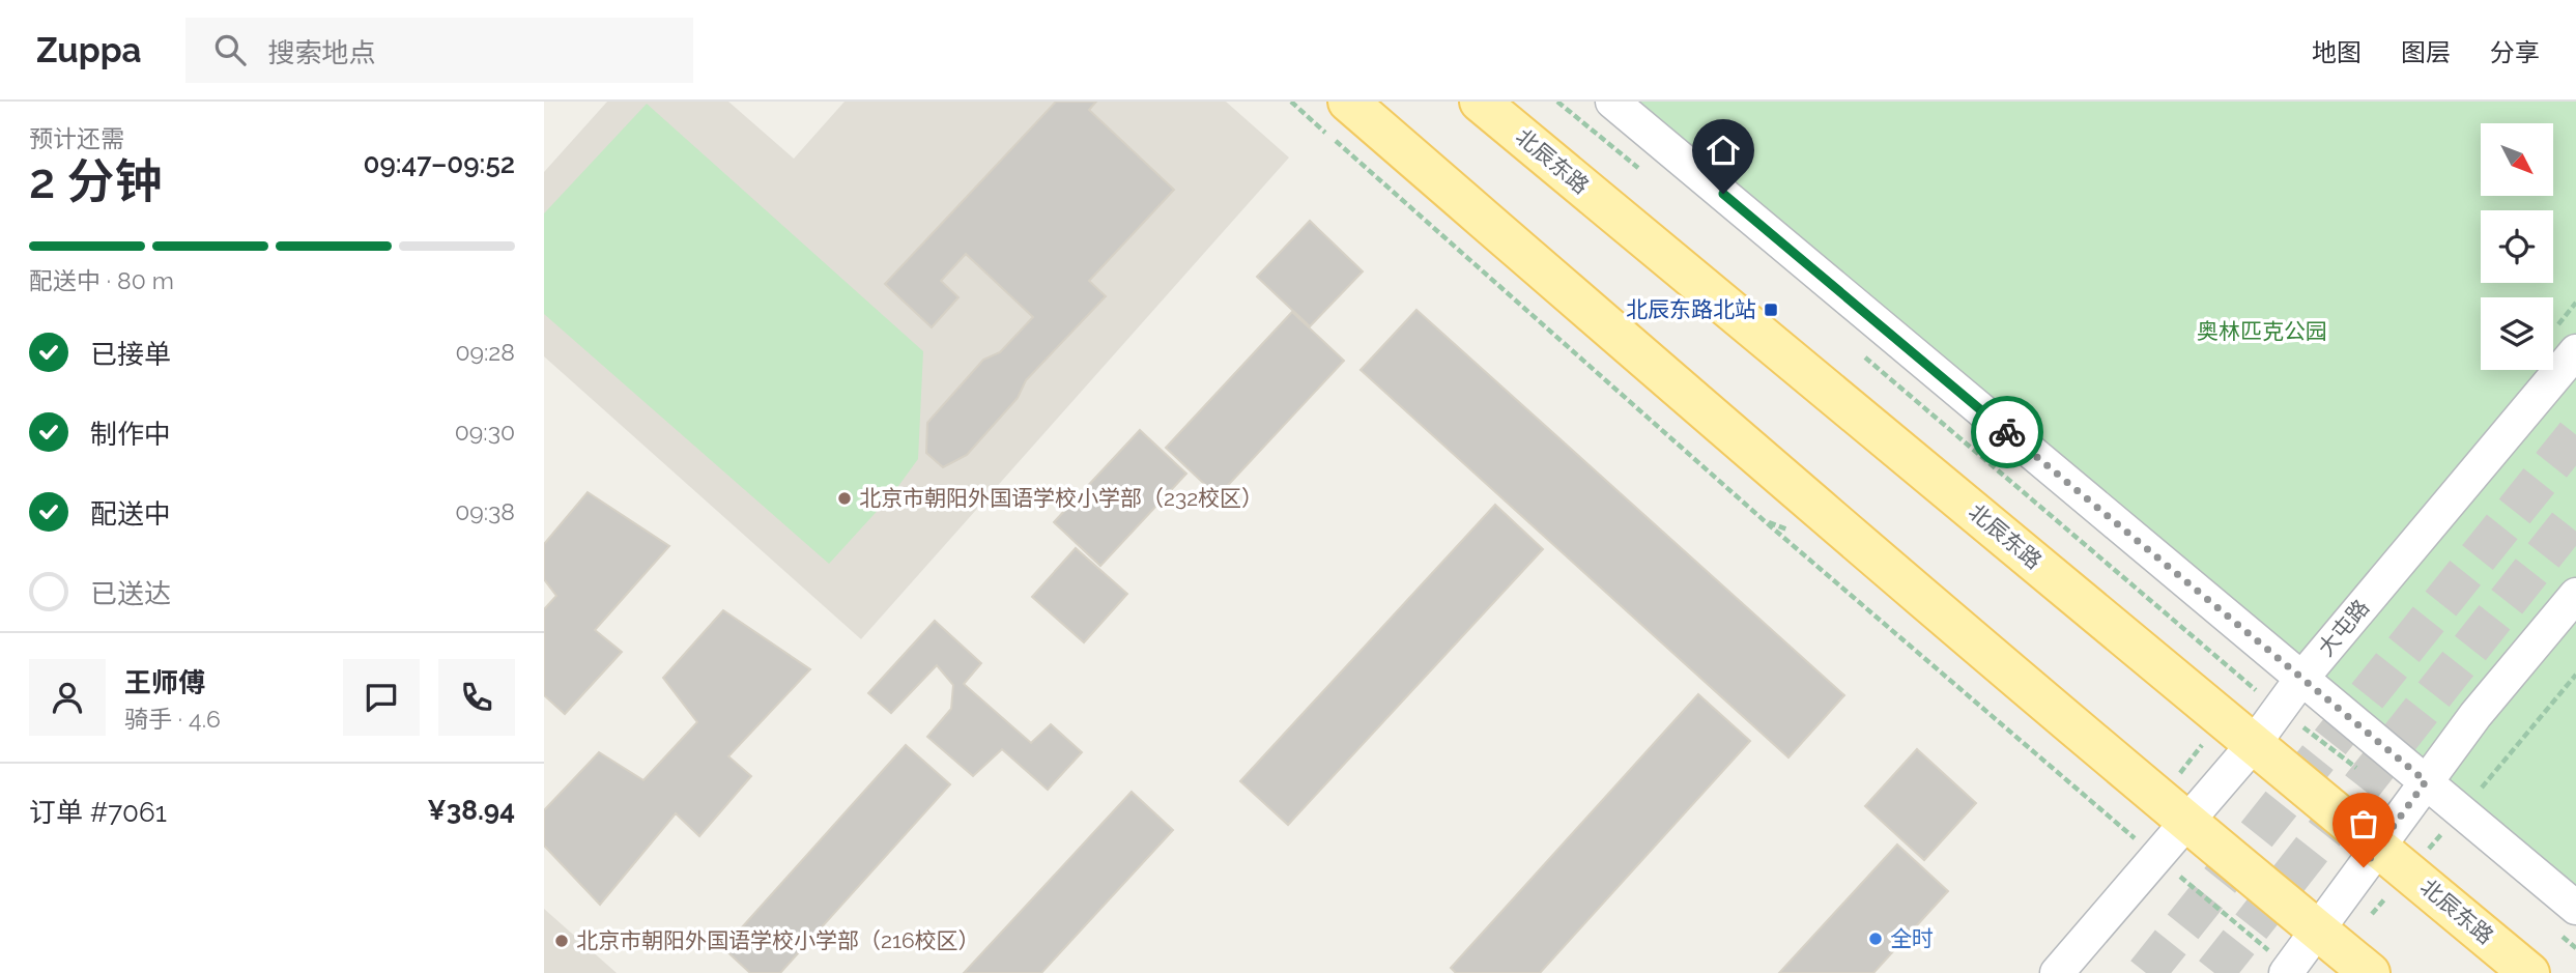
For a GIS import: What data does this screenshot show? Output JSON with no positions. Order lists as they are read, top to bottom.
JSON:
{
  "streets": {
    "main road": ["北辰东路"],
    "street": ["大屯路"]
  },
  "crossings": [
    ["北辰东路", "大屯路"]
  ],
  "parks": ["奥林匹克公园"],
  "places": {
    "transit": ["北辰东路北站"],
    "other": ["北京市朝阳外国语学校小学部（232校区）", "全时", "北京市朝阳外国语学校小学部（216校区）"]
  },
  "north": "bottom right",
  "page": {
    "header": "Zuppa",
    "search": "搜索地点",
    "nav": ["地图", "图层", "分享"],
    "heading": ["2 分钟", "预计还需", "09:47–09:52"],
    "panel": [
      "王师傅",
      "骑手 · 4.6",
      "订单 #7061",
      "¥38.94"
    ],
    "bar": "配送中 · 80 m",
    "list": [
      ["已接单", "09:28"],
      ["制作中", "09:30"],
      ["配送中", "09:38"],
      "已送达"
    ]
  }
}
